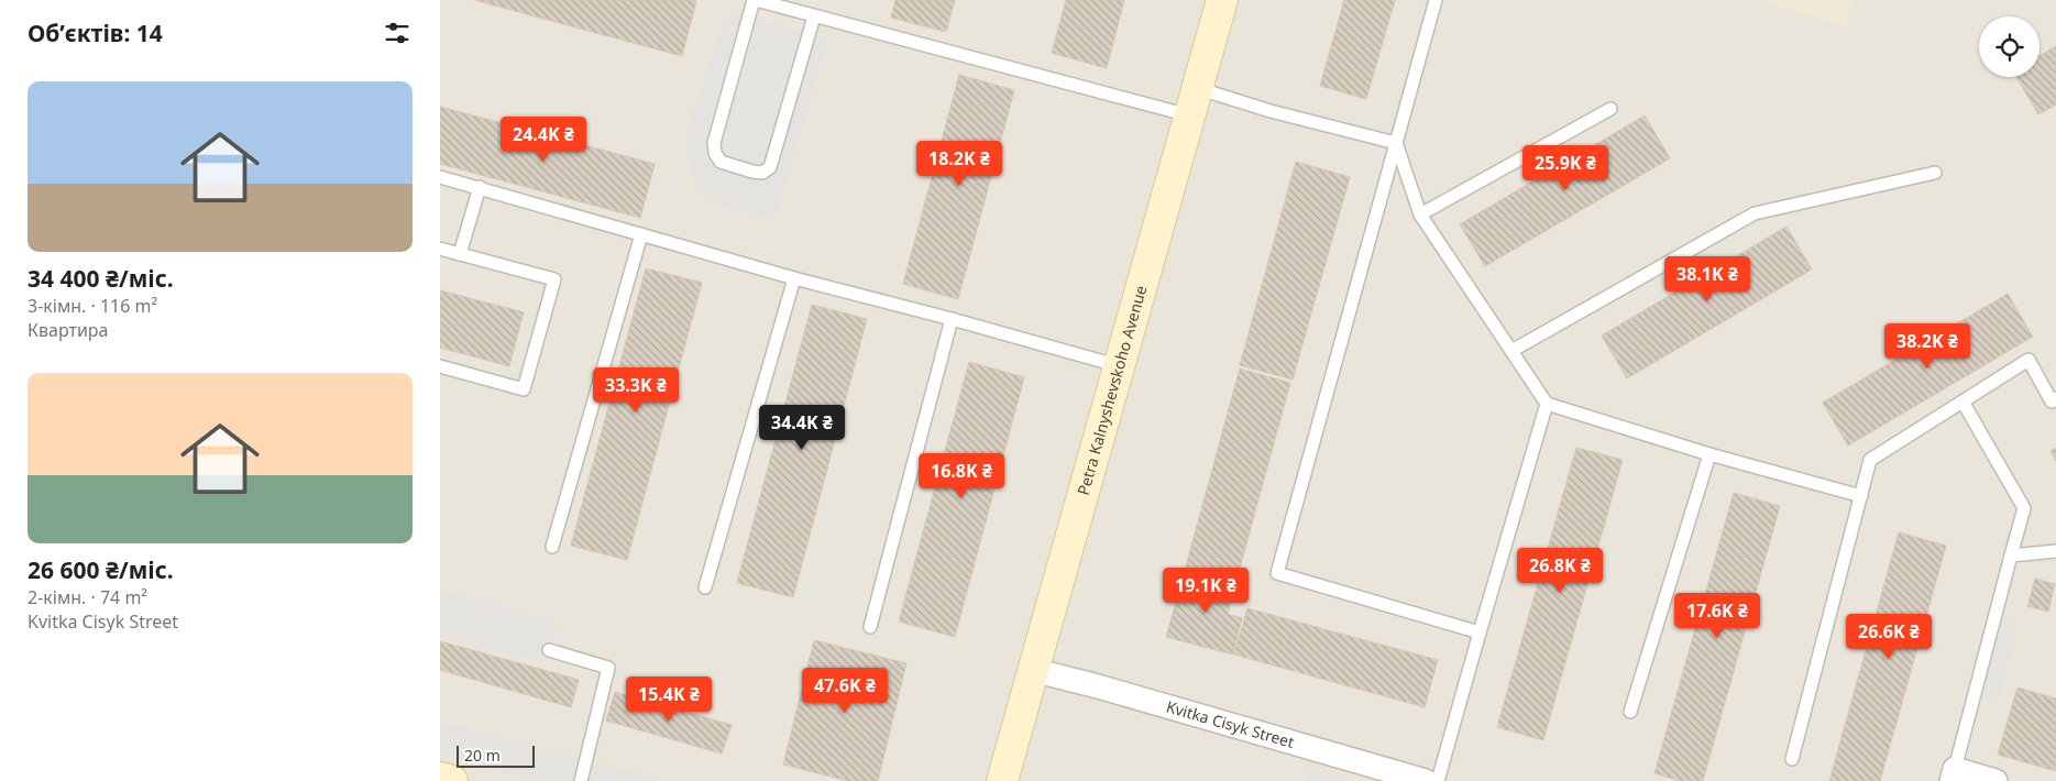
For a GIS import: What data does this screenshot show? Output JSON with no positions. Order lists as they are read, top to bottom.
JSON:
{
  "streets": {
    "street": ["Petra Kalnyshevskoho Avenue", "Kvitka Cisyk Street"]
  },
  "crossings": [
    ["Petra Kalnyshevskoho Avenue", "Kvitka Cisyk Street"]
  ],
  "scale_bar": "20 m",
  "page": {
    "heading": "Об’єктів: 14",
    "list": [
      {
        "name": "34 400 ₴/міс.",
        "note": "3-кімн. · 116 m² · Квартира"
      },
      {
        "name": "26 600 ₴/міс.",
        "note": "2-кімн. · 74 m² · Kvitka Cisyk Street"
      }
    ],
    "price": [
      "24.4K ₴",
      "18.2K ₴",
      "25.9K ₴",
      "38.1K ₴",
      "38.2K ₴",
      "33.3K ₴",
      "34.4K ₴",
      "16.8K ₴",
      "26.8K ₴",
      "19.1K ₴",
      "17.6K ₴",
      "26.6K ₴",
      "47.6K ₴",
      "15.4K ₴"
    ],
    "scale": "20 m"
  }
}
